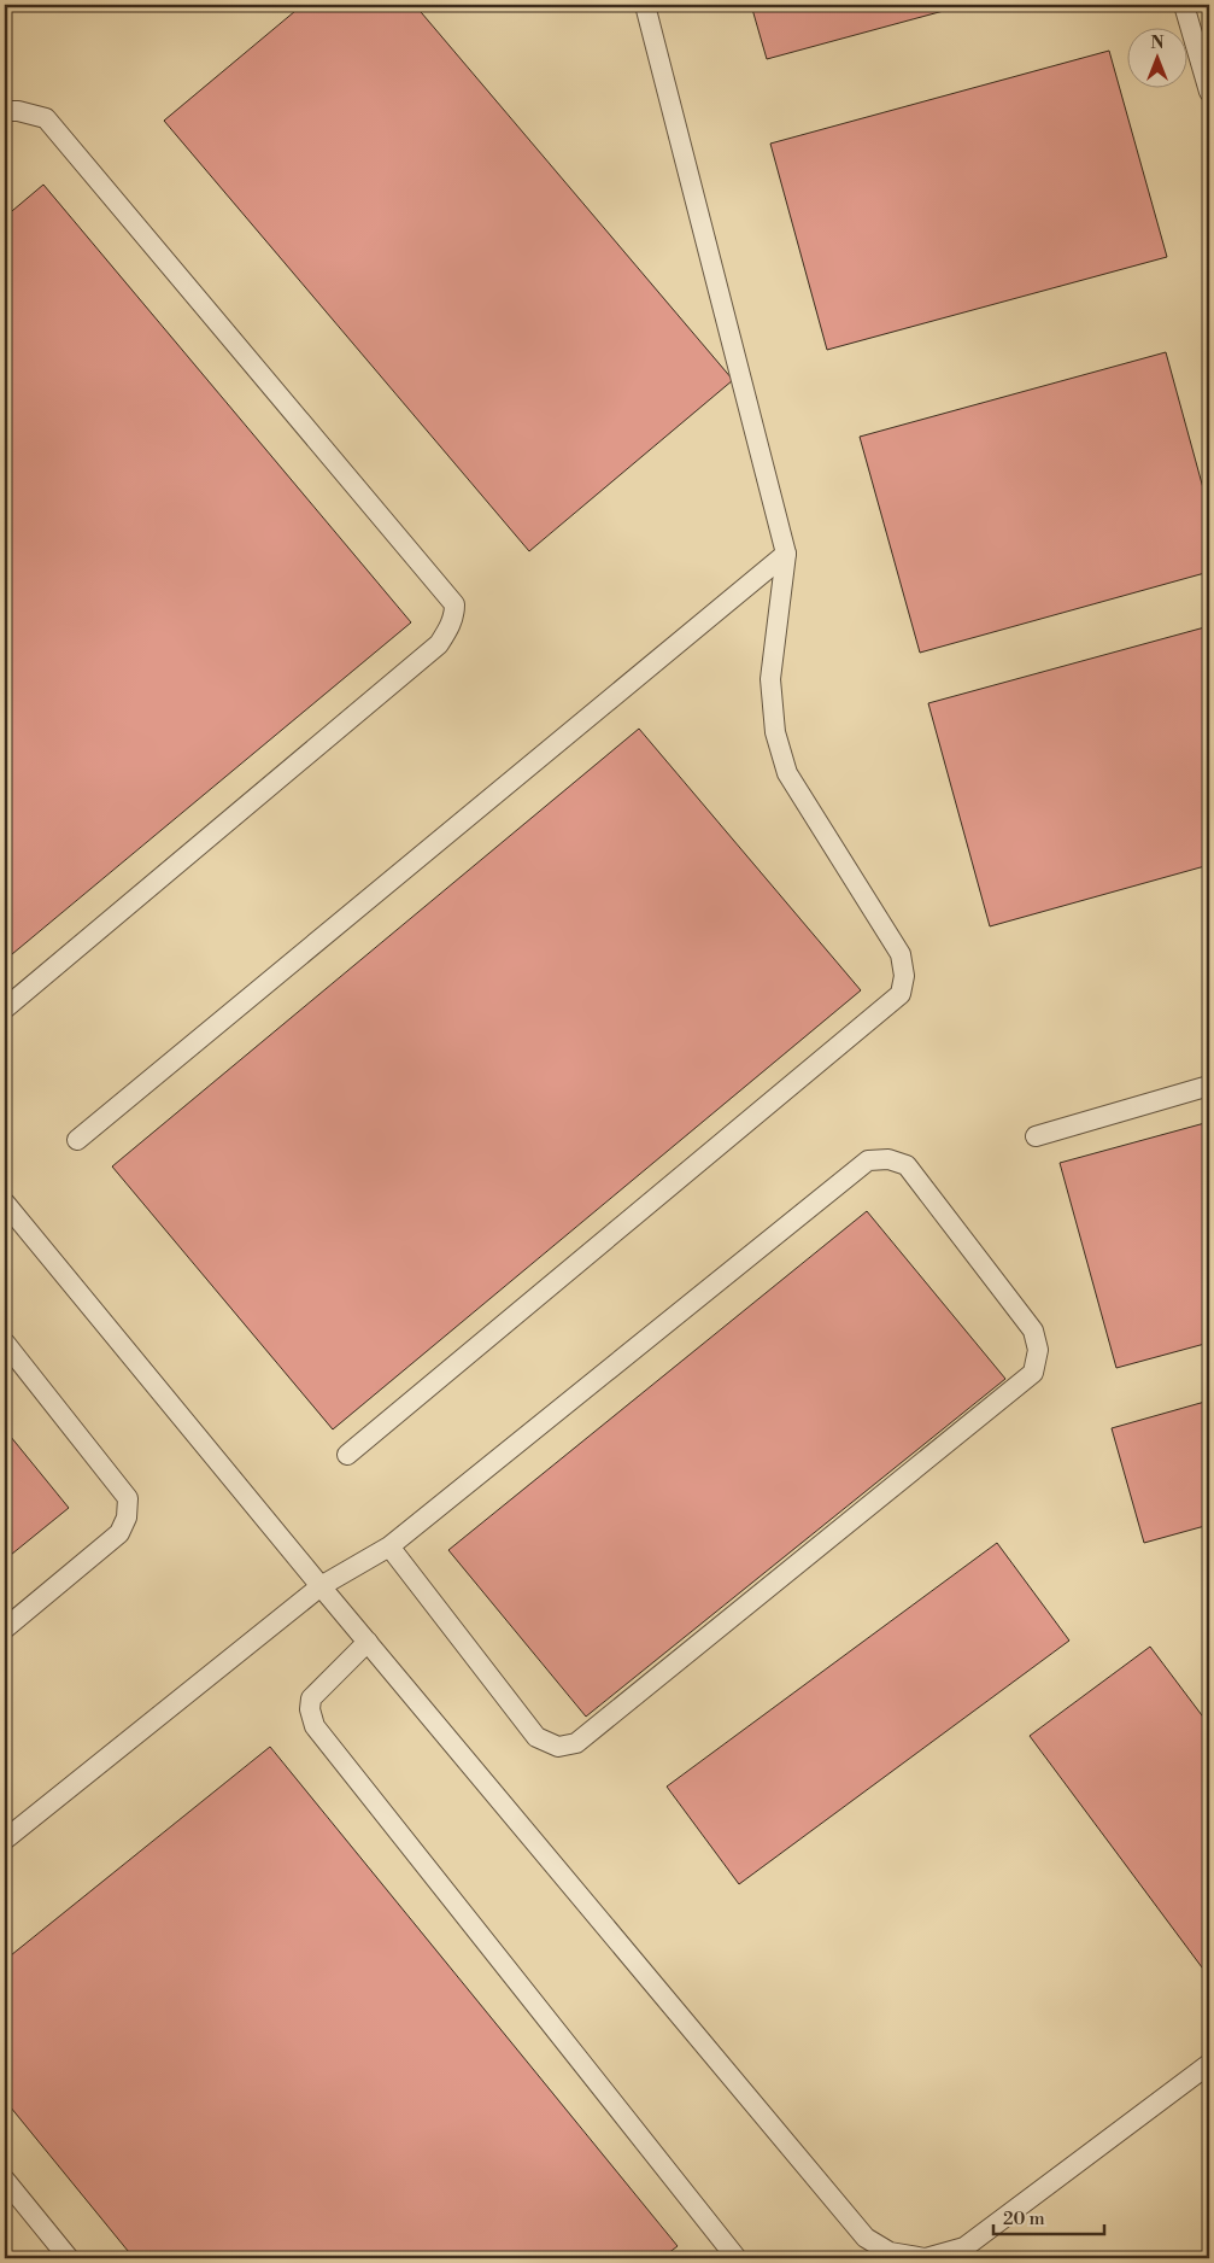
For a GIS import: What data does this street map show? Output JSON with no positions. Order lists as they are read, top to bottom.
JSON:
{
  "scale_bar": "20 m",
  "north": "top"
}
